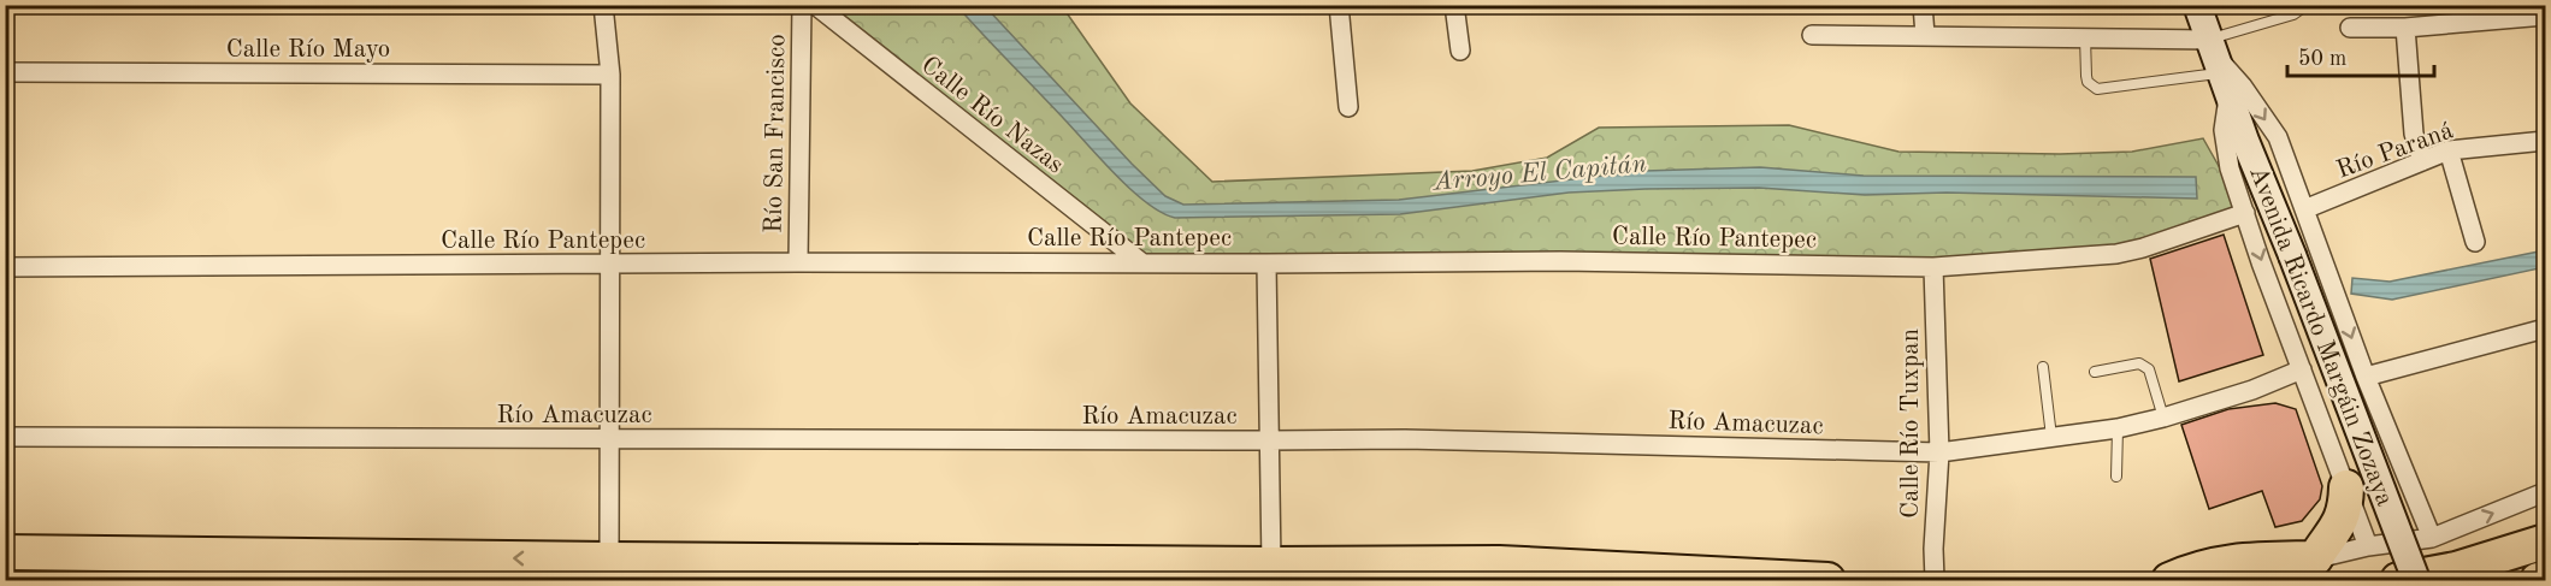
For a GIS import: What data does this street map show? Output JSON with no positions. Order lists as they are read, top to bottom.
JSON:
{
  "streets": {
    "street": [
      "Calle Río Mayo",
      "Calle Río Nazas",
      "Río San Francisco",
      "Río Paraná",
      "Calle Río Pantepec",
      "Avenida Ricardo Margáin Zozaya",
      "Río Amacuzac",
      "Calle Río Tuxpan"
    ]
  },
  "crossings": [
    ["Calle Río Nazas", "Calle Río Pantepec"],
    ["Río San Francisco", "Calle Río Pantepec"],
    ["Calle Río Pantepec", "Avenida Ricardo Margáin Zozaya"],
    ["Calle Río Pantepec", "Calle Río Tuxpan"],
    ["Avenida Ricardo Margáin Zozaya", "Río Amacuzac"],
    ["Río Amacuzac", "Calle Río Tuxpan"]
  ],
  "water": ["Arroyo El Capitán"],
  "scale_bar": "50 m"
}
